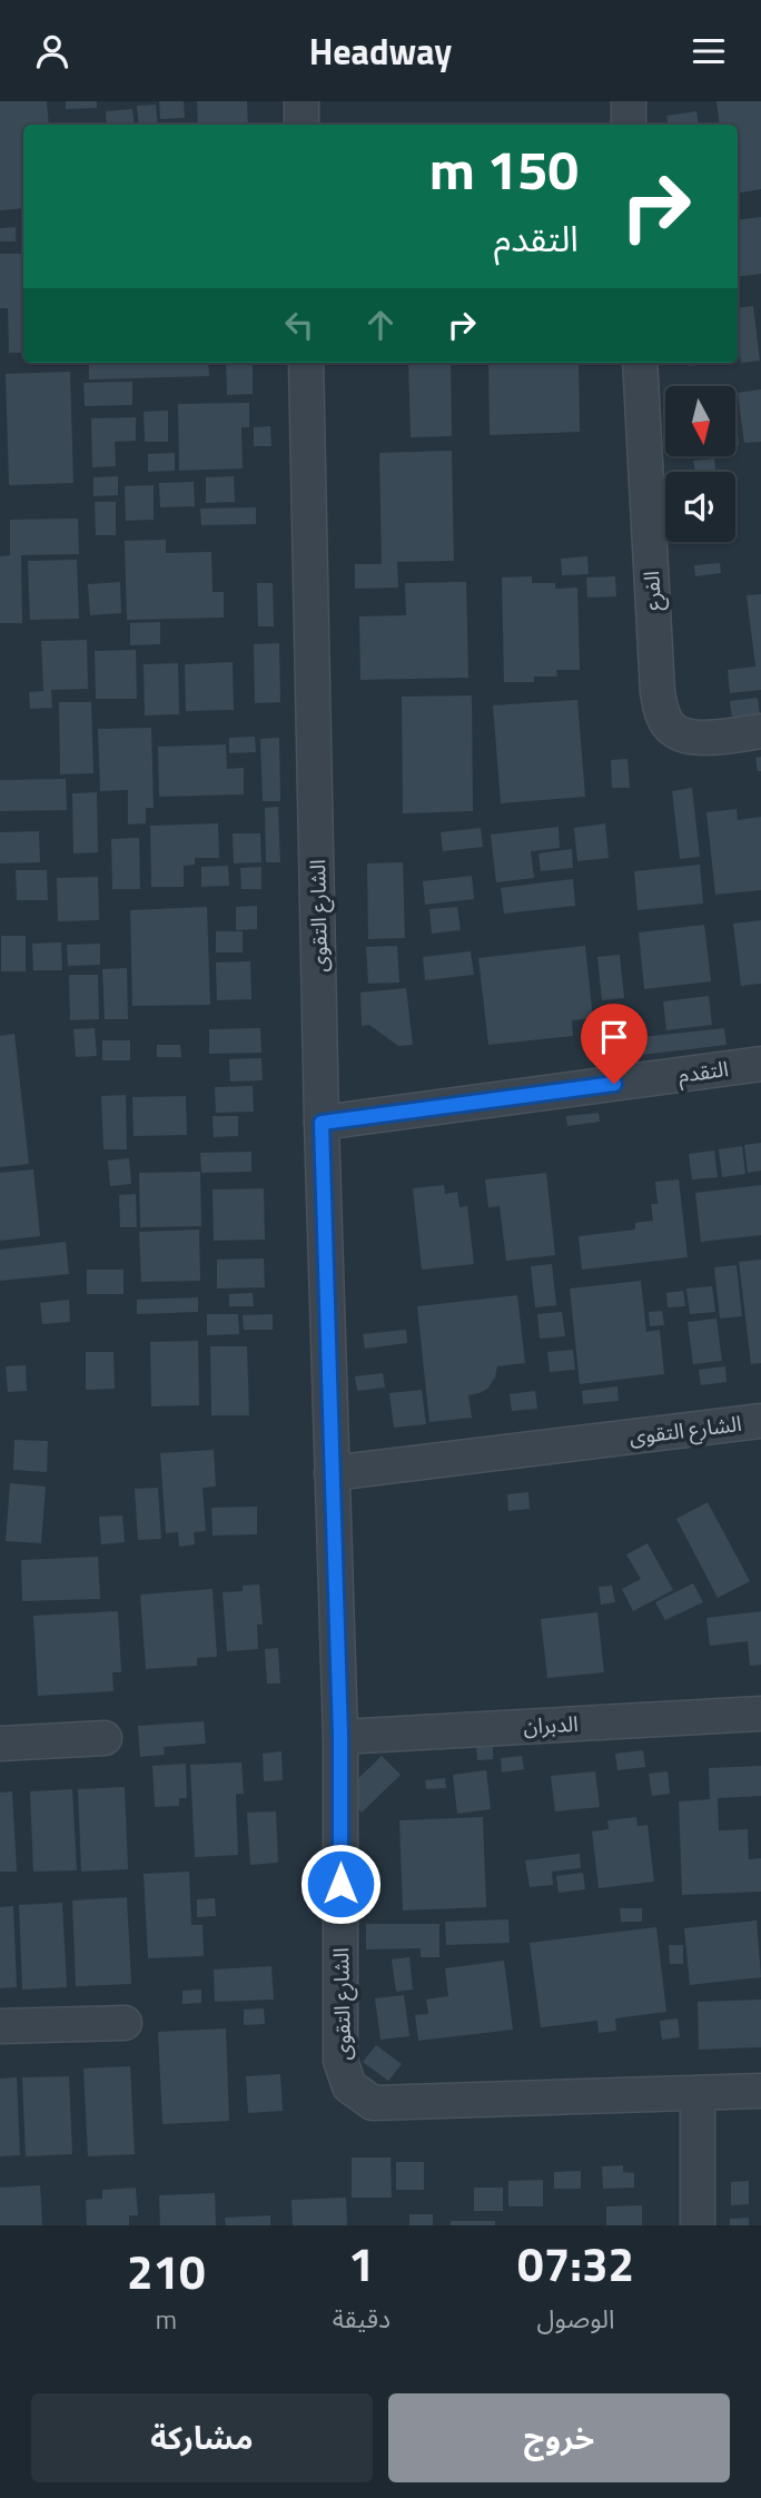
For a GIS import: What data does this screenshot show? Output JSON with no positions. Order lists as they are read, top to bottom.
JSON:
{
  "streets": {
    "street": [
      "الفرع",
      "الشارع التقوى",
      "التقدم",
      "الدبران"
    ]
  },
  "crossings": [
    ["الشارع التقوى", "التقدم"],
    ["الشارع التقوى", "الدبران"]
  ],
  "north": "bottom",
  "page": {
    "header": "Headway",
    "turn": ["150 m", "التقدم"],
    "eta": [
      "07:32",
      "الوصول",
      "1",
      "دقيقة",
      "210",
      "m"
    ],
    "buttons": ["خروج", "مشاركة"]
  }
}
